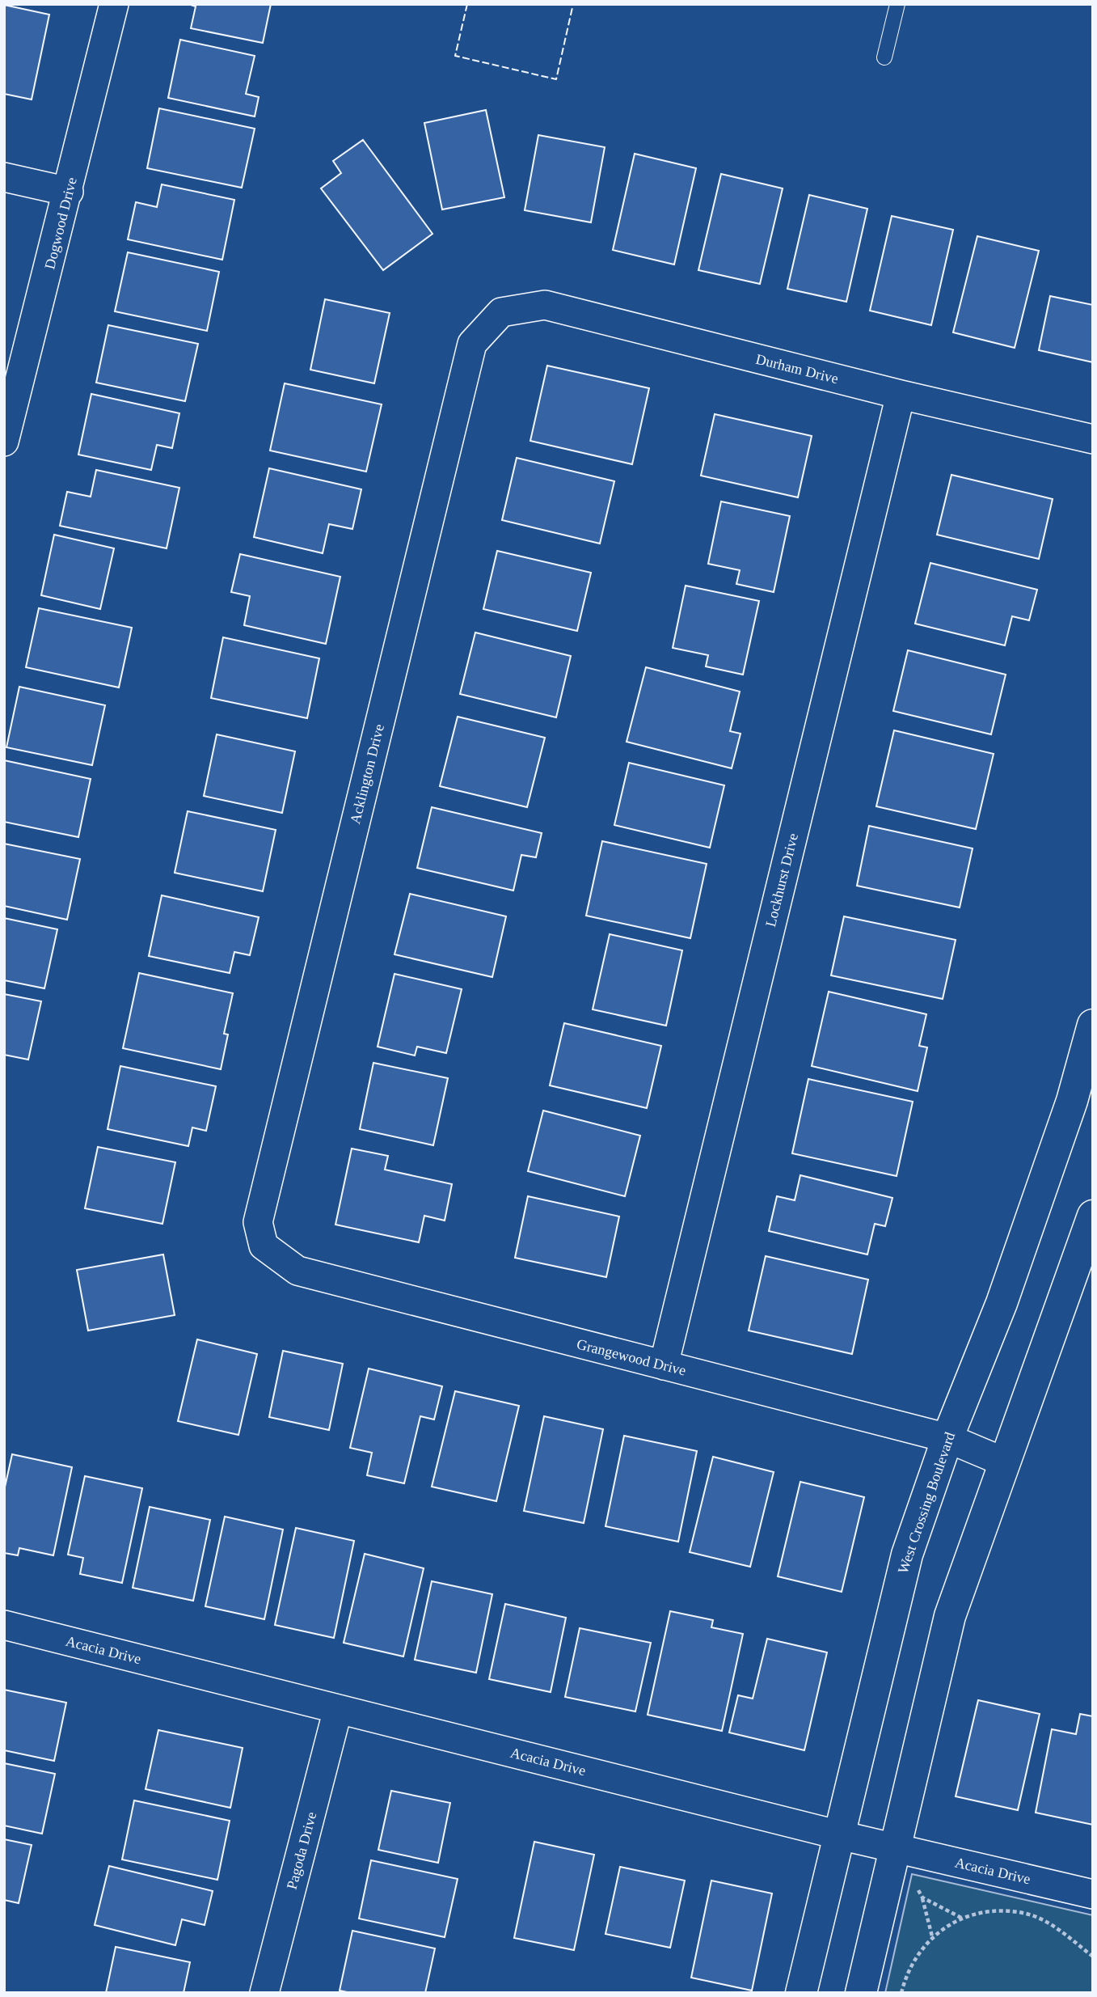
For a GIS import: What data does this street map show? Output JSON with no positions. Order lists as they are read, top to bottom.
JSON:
{
  "streets": {
    "street": [
      "Dogwood Drive",
      "Durham Drive",
      "Acklington Drive",
      "Lockhurst Drive",
      "Grangewood Drive",
      "West Crossing Boulevard",
      "Acacia Drive",
      "Pagoda Drive"
    ]
  },
  "crossings": [
    ["Durham Drive", "Acklington Drive"],
    ["Durham Drive", "Lockhurst Drive"],
    ["Acklington Drive", "Grangewood Drive"],
    ["Lockhurst Drive", "Grangewood Drive"],
    ["Grangewood Drive", "West Crossing Boulevard"],
    ["West Crossing Boulevard", "Acacia Drive"],
    ["Acacia Drive", "Pagoda Drive"]
  ]
}
